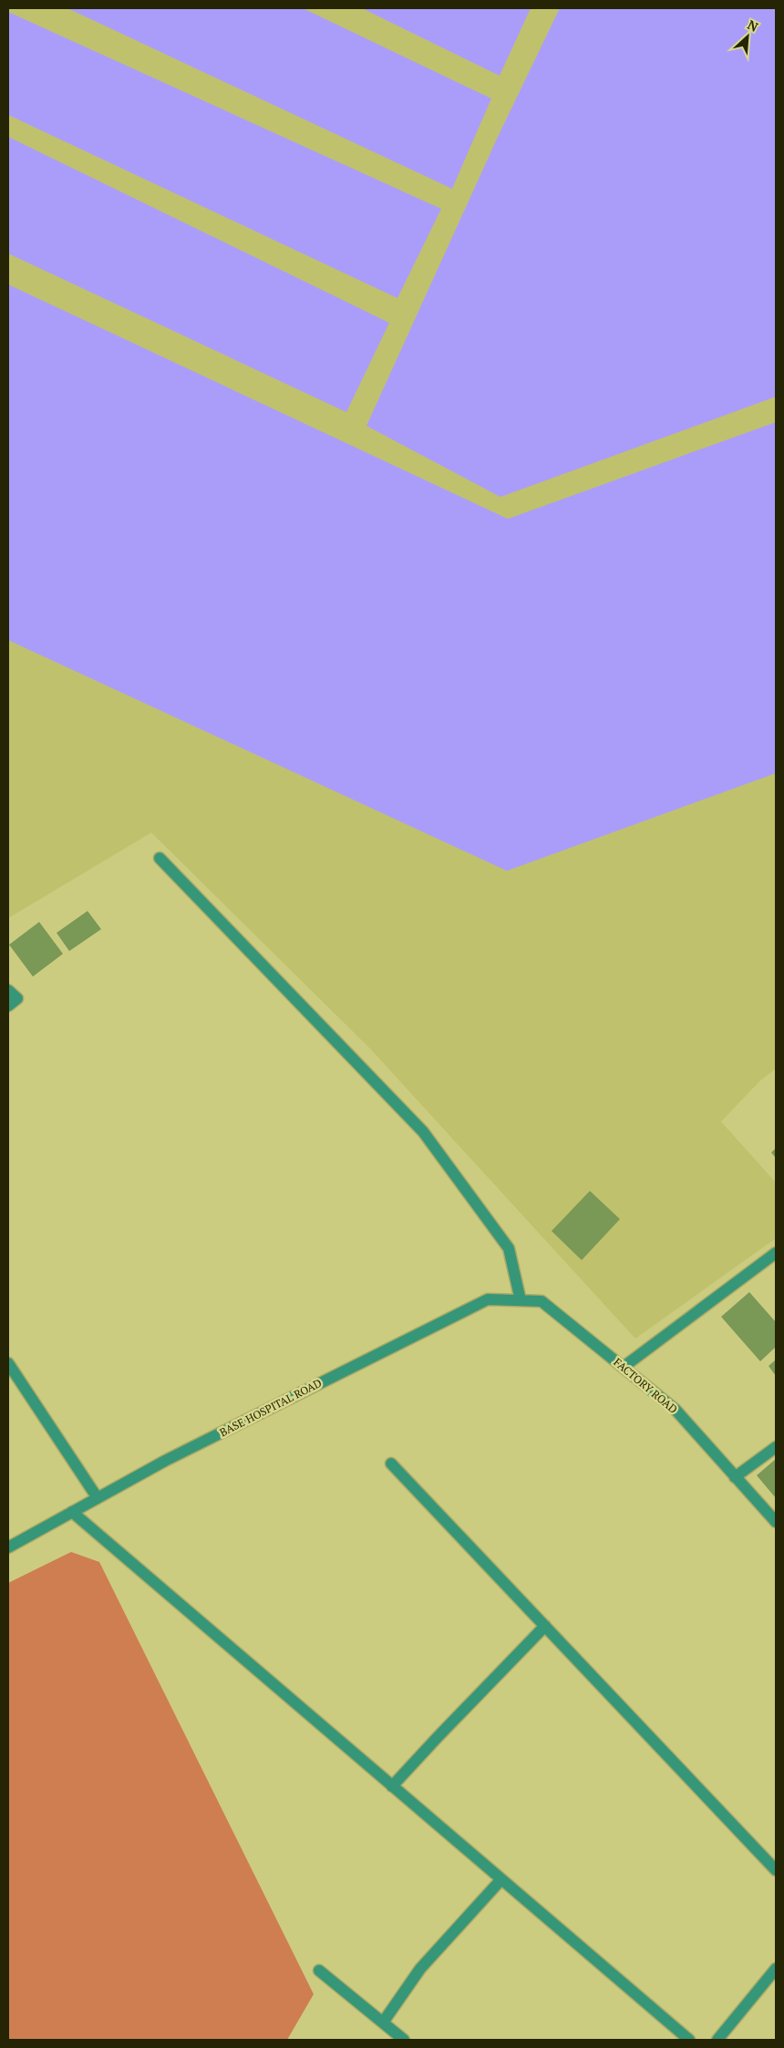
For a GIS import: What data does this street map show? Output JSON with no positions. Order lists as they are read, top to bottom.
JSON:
{
  "streets": {
    "street": ["FACTORY ROAD", "BASE HOSPITAL ROAD"]
  },
  "crossings": [
    ["FACTORY ROAD", "BASE HOSPITAL ROAD"]
  ],
  "north": "top right"
}
